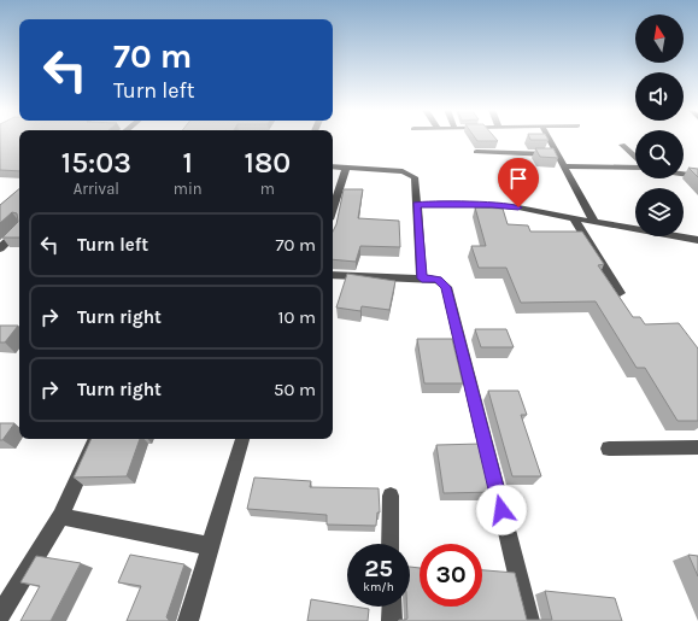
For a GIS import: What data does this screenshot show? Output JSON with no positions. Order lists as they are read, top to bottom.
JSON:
{
  "north": "top",
  "page": {
    "turn": ["70 m", "Turn left"],
    "eta": [
      "15:03",
      "Arrival",
      "1",
      "min",
      "180",
      "m"
    ],
    "list": [
      {
        "name": "Turn left",
        "value": "70 m"
      },
      {
        "name": "Turn right",
        "value": "10 m"
      },
      {
        "name": "Turn right",
        "value": "50 m"
      }
    ],
    "speed": "25 km/h",
    "limit": "30"
  }
}
